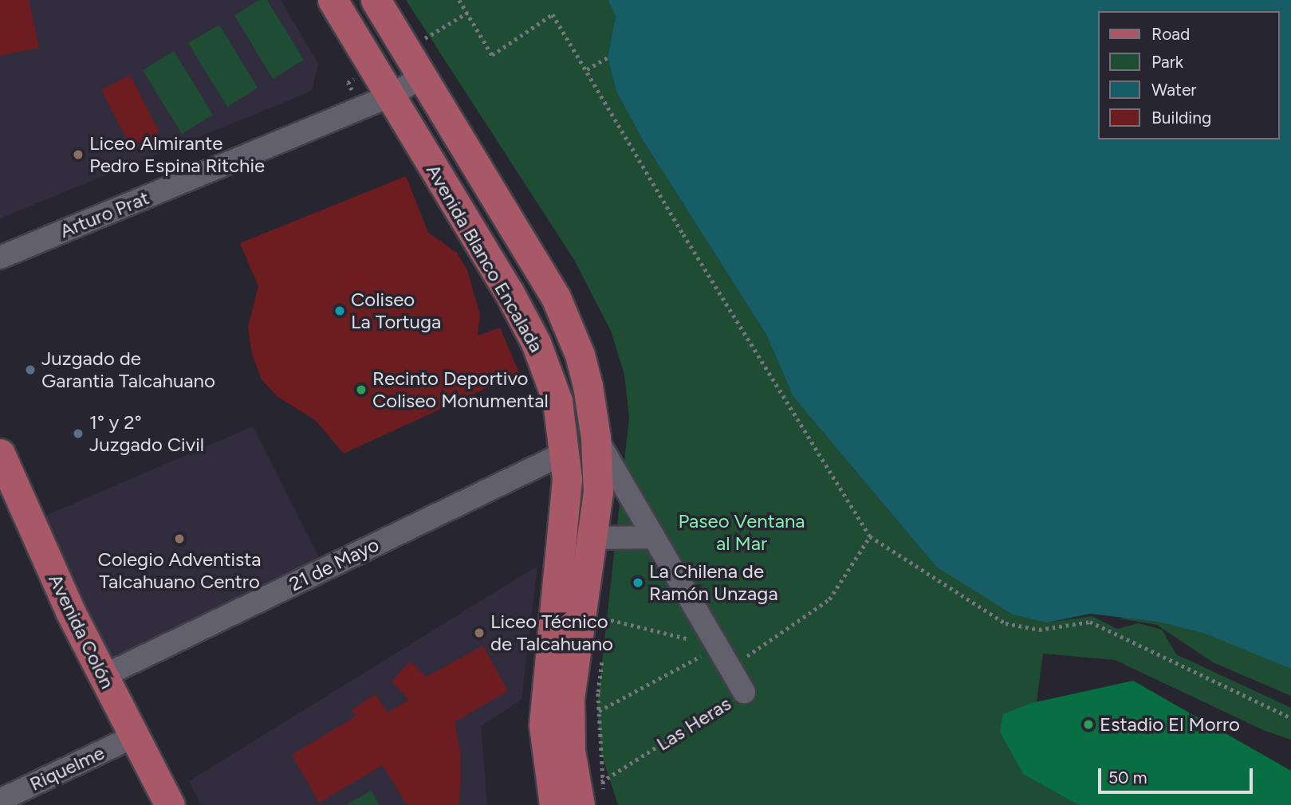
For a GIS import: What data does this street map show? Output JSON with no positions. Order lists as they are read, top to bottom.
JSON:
{
  "streets": {
    "main road": ["Avenida Blanco Encalada", "Avenida Colón"],
    "street": [
      "Arturo Prat",
      "21 de Mayo",
      "Las Heras",
      "Riquelme"
    ]
  },
  "crossings": [
    ["Arturo Prat", "Avenida Blanco Encalada"],
    ["Avenida Blanco Encalada", "21 de Mayo"],
    ["Avenida Blanco Encalada", "Las Heras"],
    ["21 de Mayo", "Avenida Colón"],
    ["Avenida Colón", "Riquelme"]
  ],
  "parks": ["Paseo Ventana al Mar"],
  "places": [
    "Liceo Almirante Pedro Espina Ritchie",
    "Coliseo La Tortuga",
    "Juzgado de Garantia Talcahuano",
    "Recinto Deportivo Coliseo Monumental",
    "1° y 2° Juzgado Civil",
    "Colegio Adventista Talcahuano Centro",
    "La Chilena de Ramón Unzaga",
    "Liceo Técnico de Talcahuano",
    "Estadio El Morro"
  ],
  "legend": [
    "Road",
    "Park",
    "Water",
    "Building"
  ],
  "scale_bar": "50 m"
}
